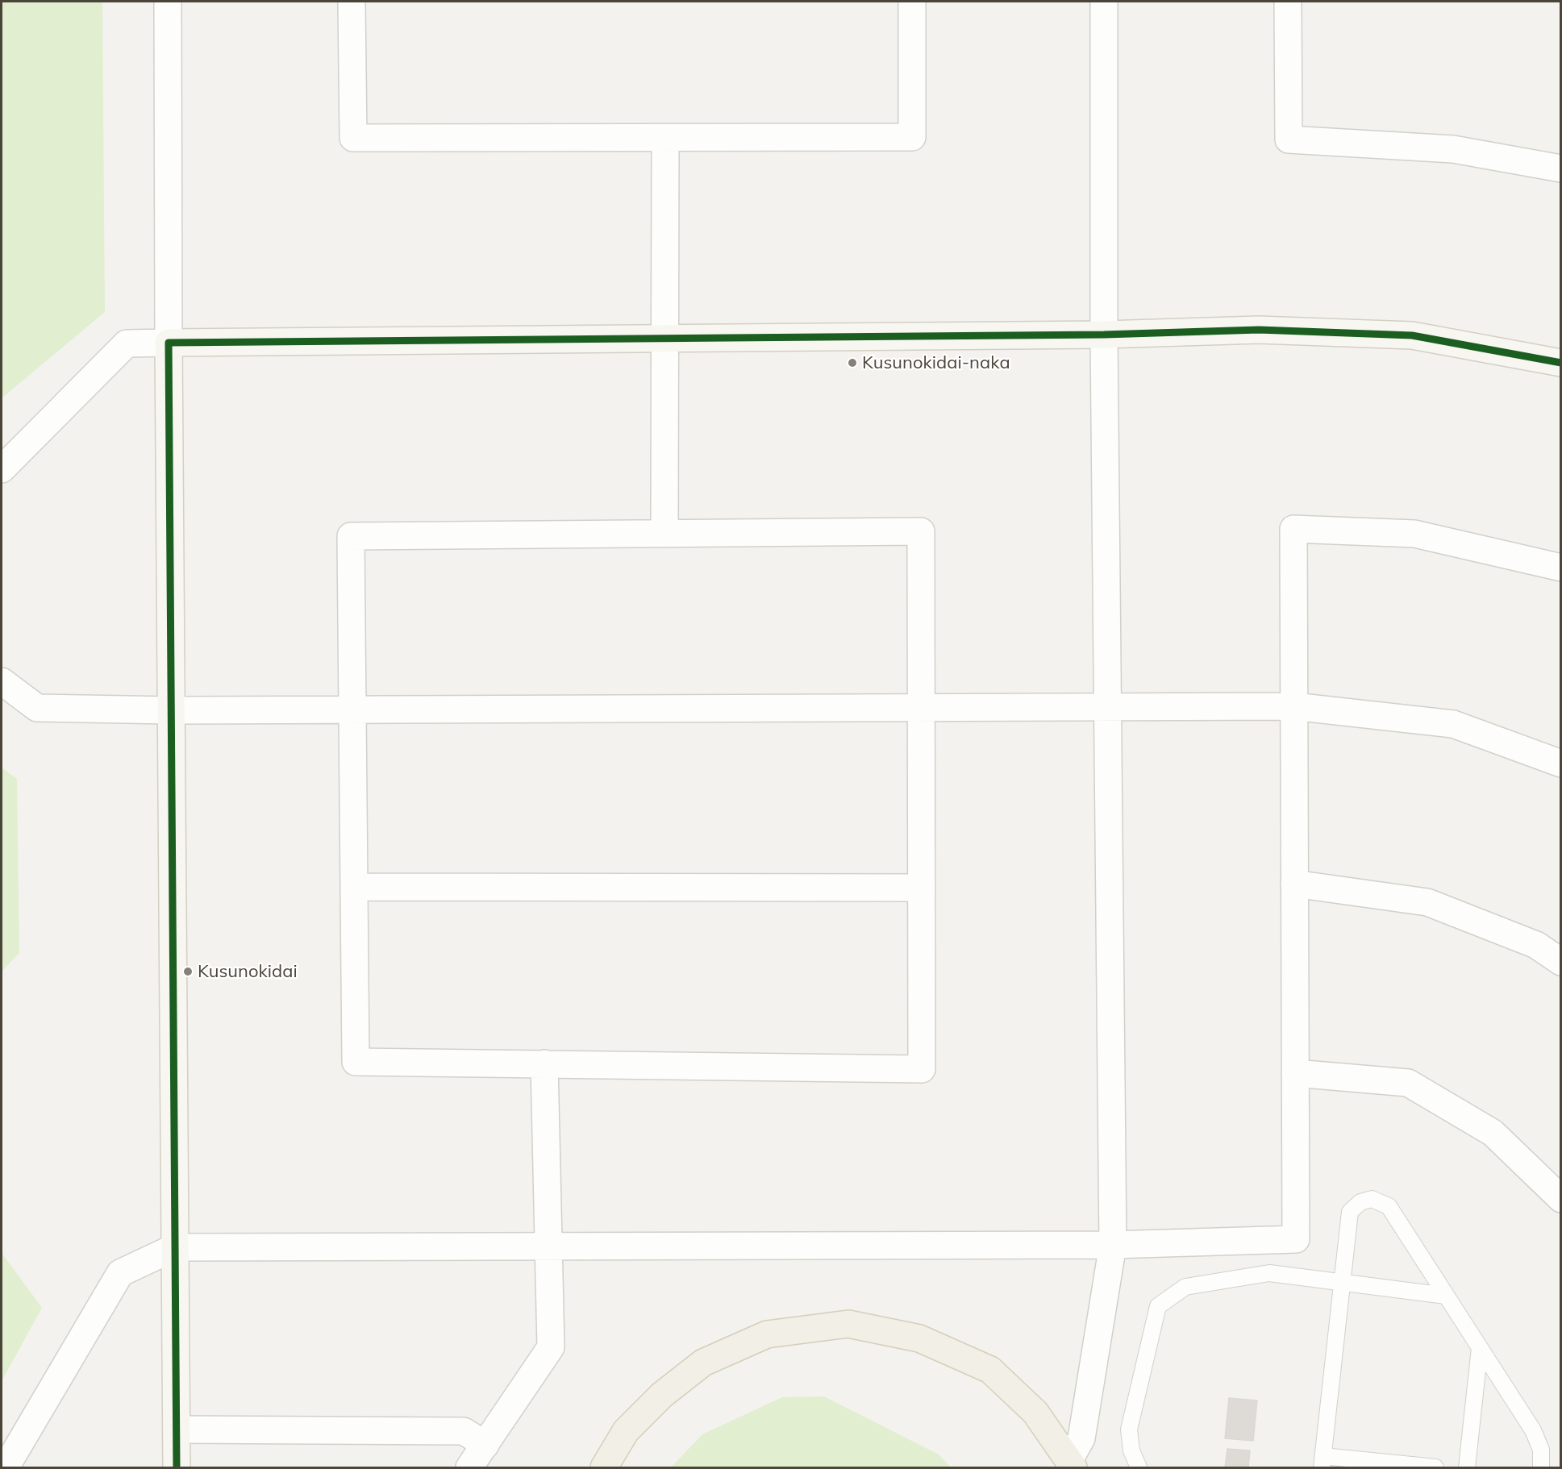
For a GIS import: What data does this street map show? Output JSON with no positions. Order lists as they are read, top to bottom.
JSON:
{
  "places": ["Kusunokidai-naka", "Kusunokidai"]
}
